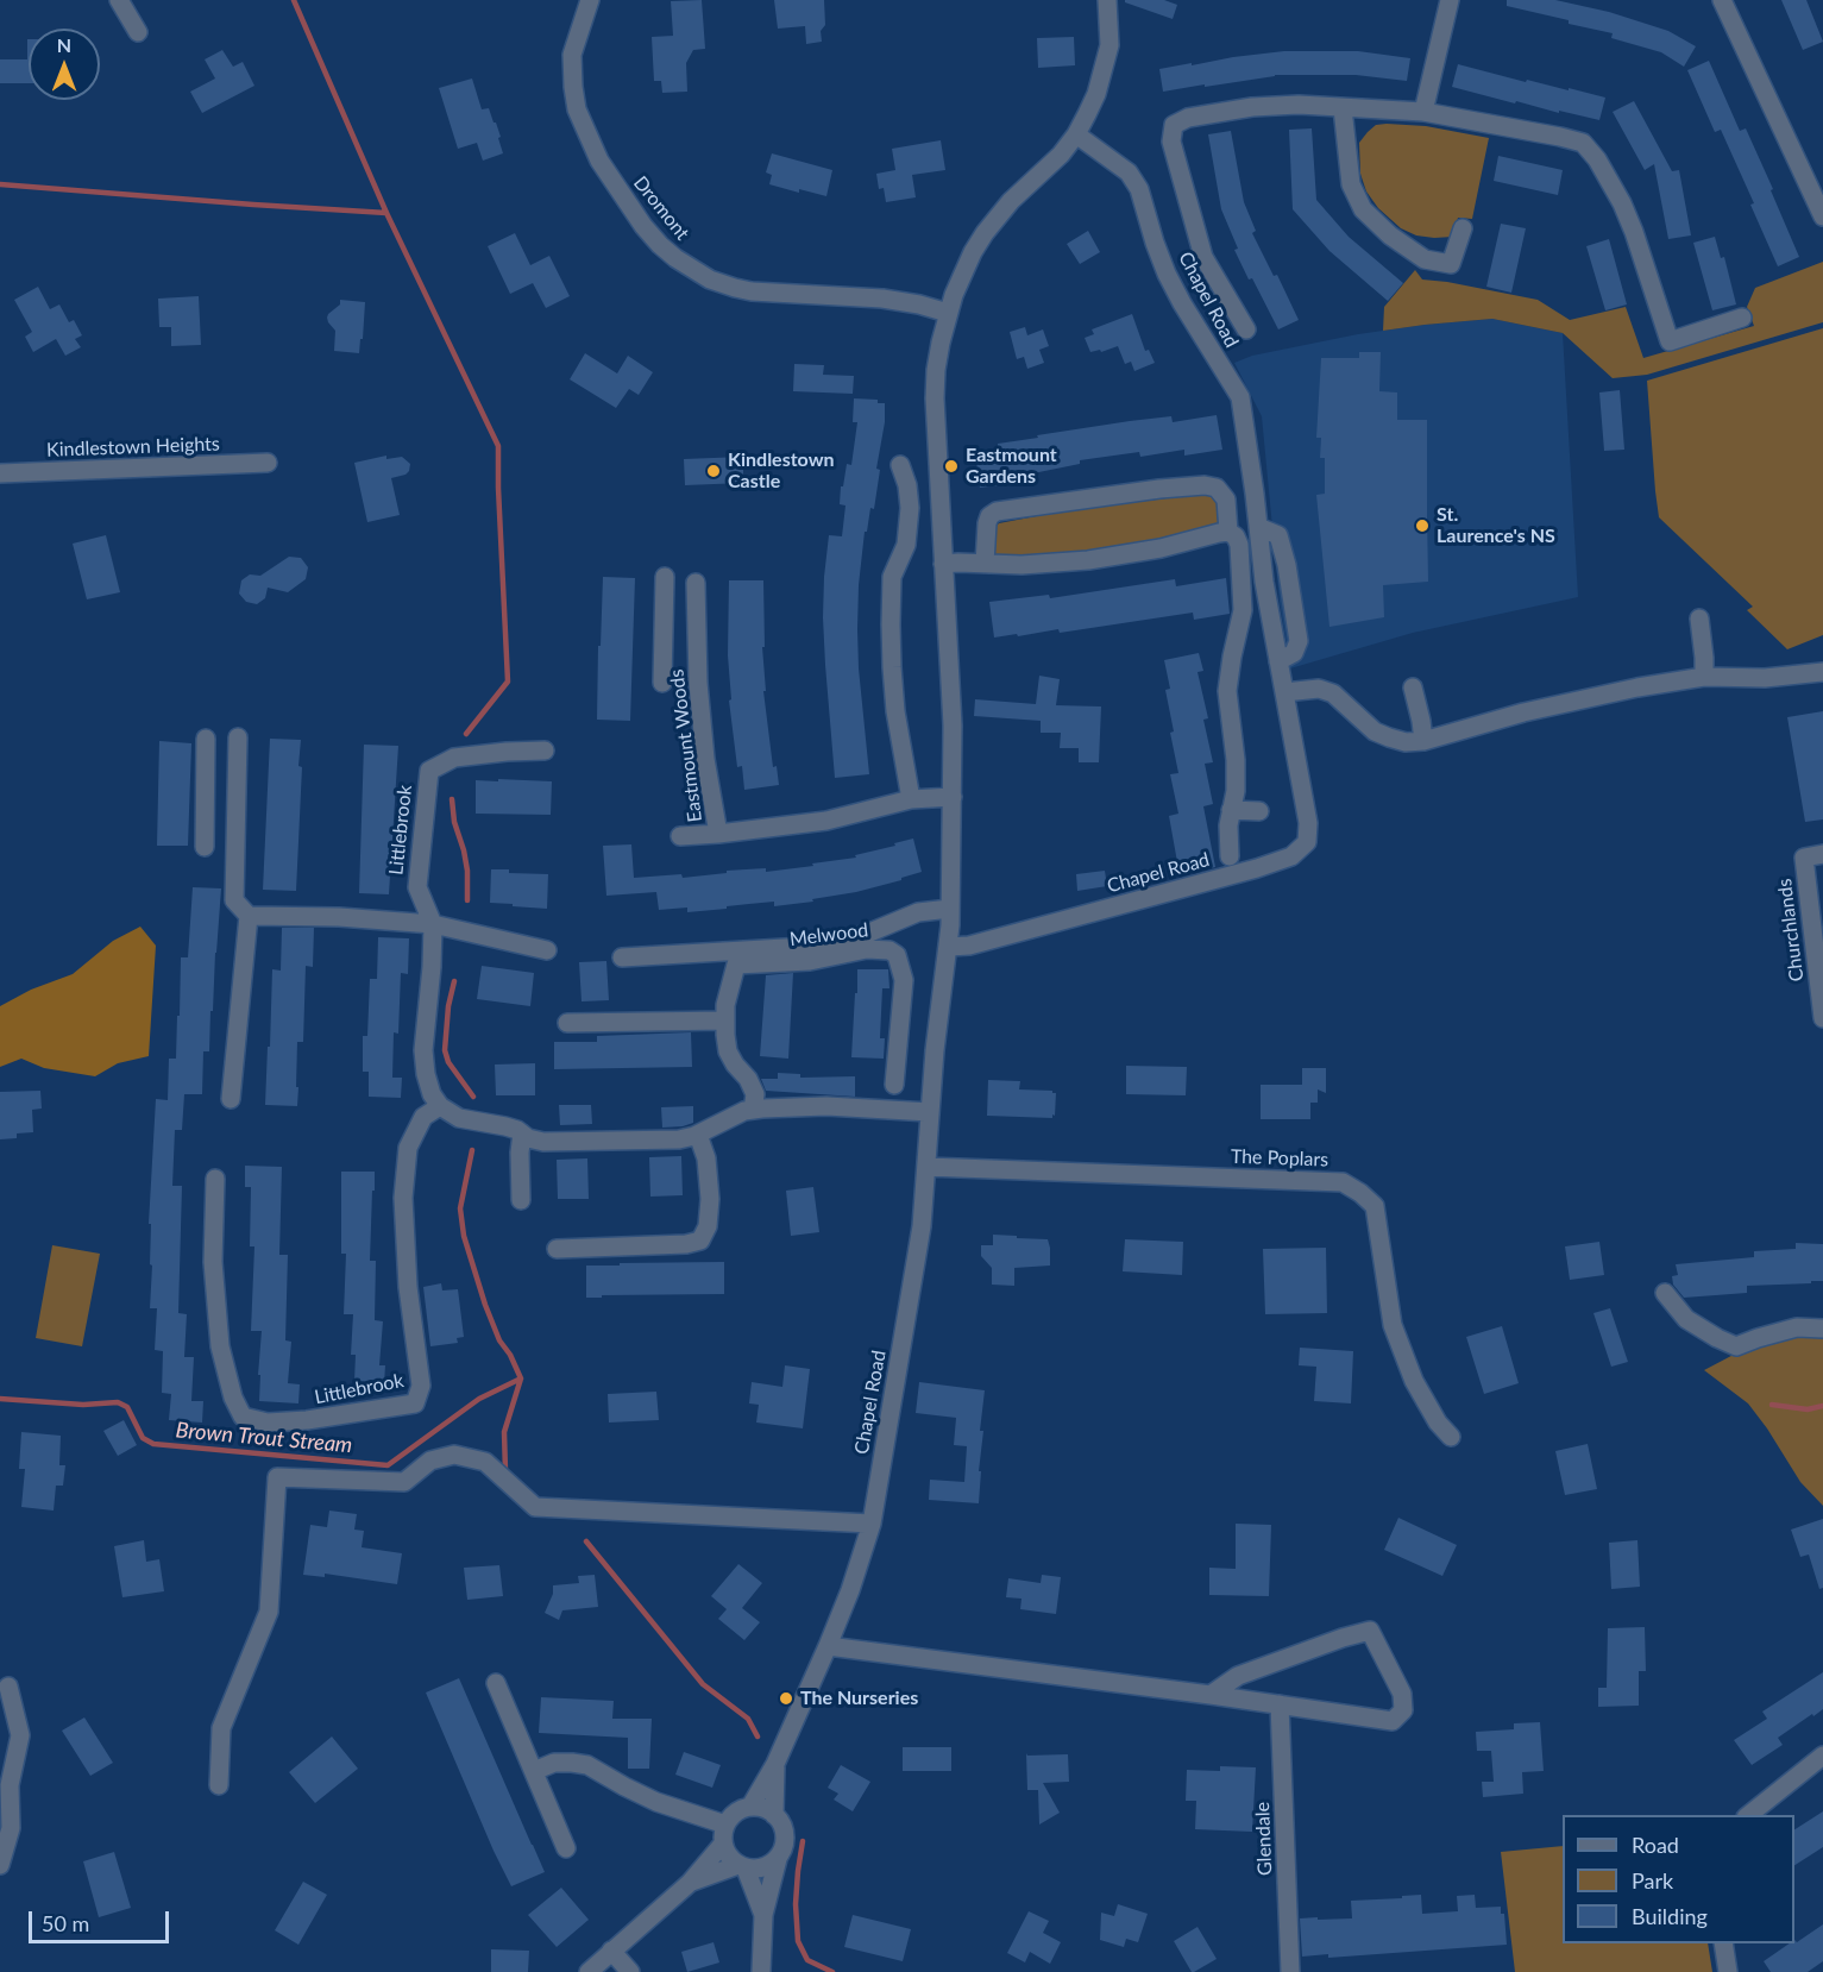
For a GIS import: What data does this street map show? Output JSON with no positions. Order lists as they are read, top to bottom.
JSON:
{
  "streets": {
    "street": [
      "Dromont",
      "Chapel Road",
      "Kindlestown Heights",
      "Eastmount Woods",
      "Littlebrook",
      "Churchlands",
      "Melwood",
      "The Poplars",
      "Glendale"
    ]
  },
  "crossings": [
    ["Chapel Road", "The Poplars"]
  ],
  "water": ["Brown Trout Stream"],
  "places": [
    "Eastmount Gardens",
    "Kindlestown Castle",
    "St. Laurence's NS",
    "The Nurseries"
  ],
  "legend": ["Road", "Park", "Building"],
  "scale_bar": "50 m",
  "north": "top"
}
